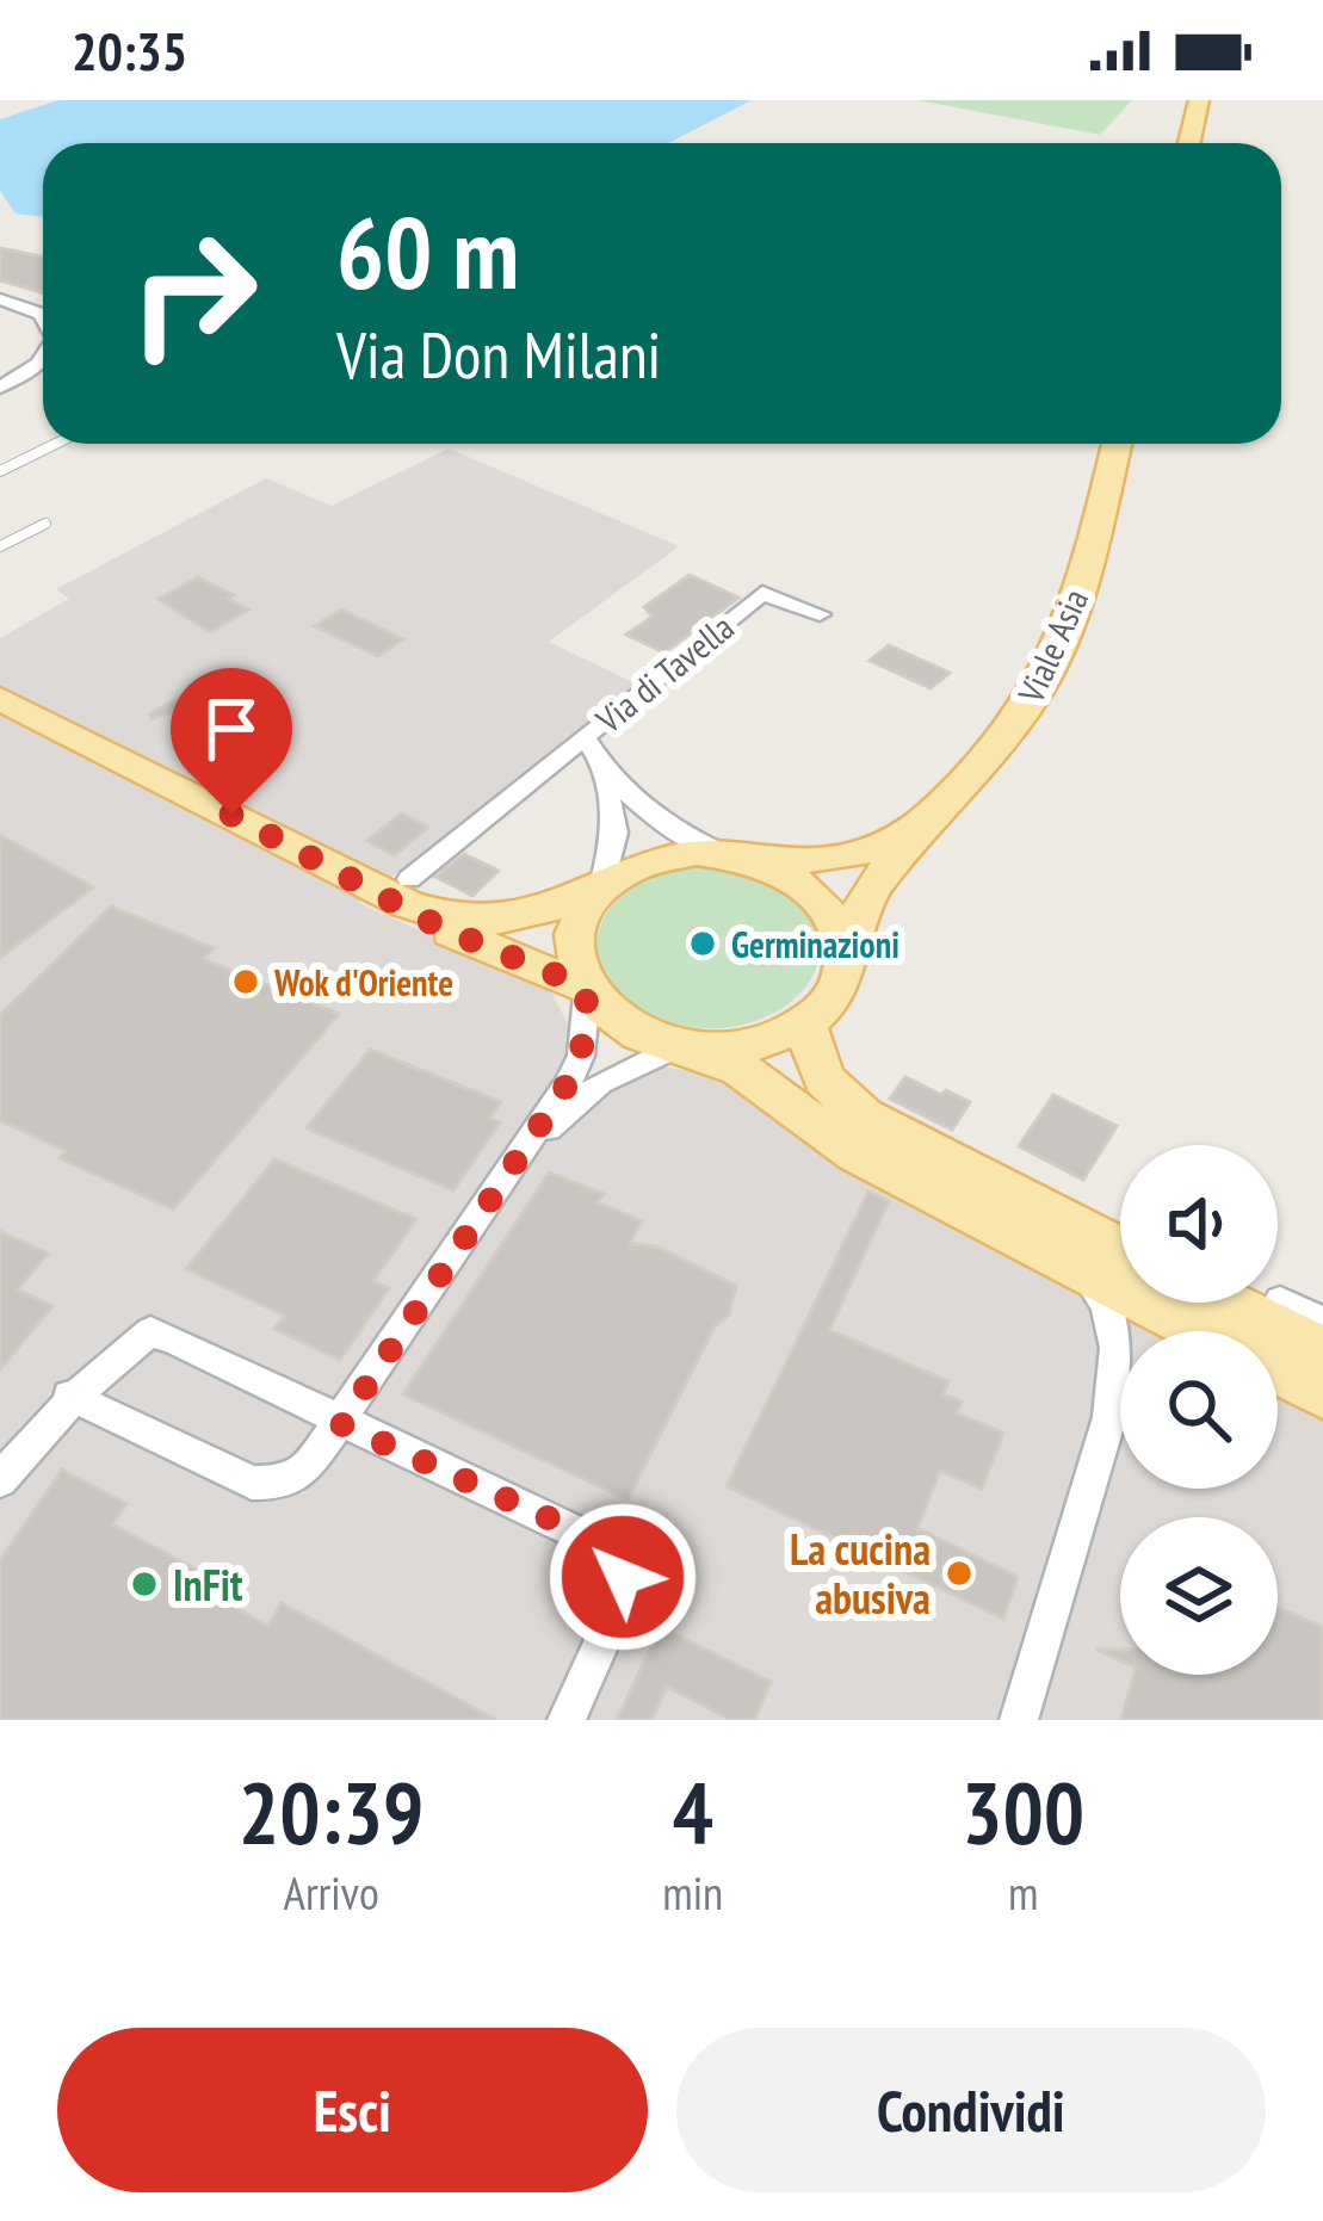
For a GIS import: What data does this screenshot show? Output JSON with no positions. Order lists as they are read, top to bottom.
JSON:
{
  "streets": {
    "main road": ["Viale Asia"],
    "street": ["Via di Tavella"]
  },
  "crossings": [
    ["Viale Asia", "Via di Tavella"]
  ],
  "places": [
    "Germinazioni",
    "Wok d'Oriente",
    "La cucina abusiva",
    "InFit"
  ],
  "page": {
    "status": "20:35",
    "turn": ["60 m", "Via Don Milani"],
    "eta": [
      "20:39",
      "Arrivo",
      "4",
      "min",
      "300",
      "m"
    ],
    "buttons": ["Esci", "Condividi"]
  }
}
